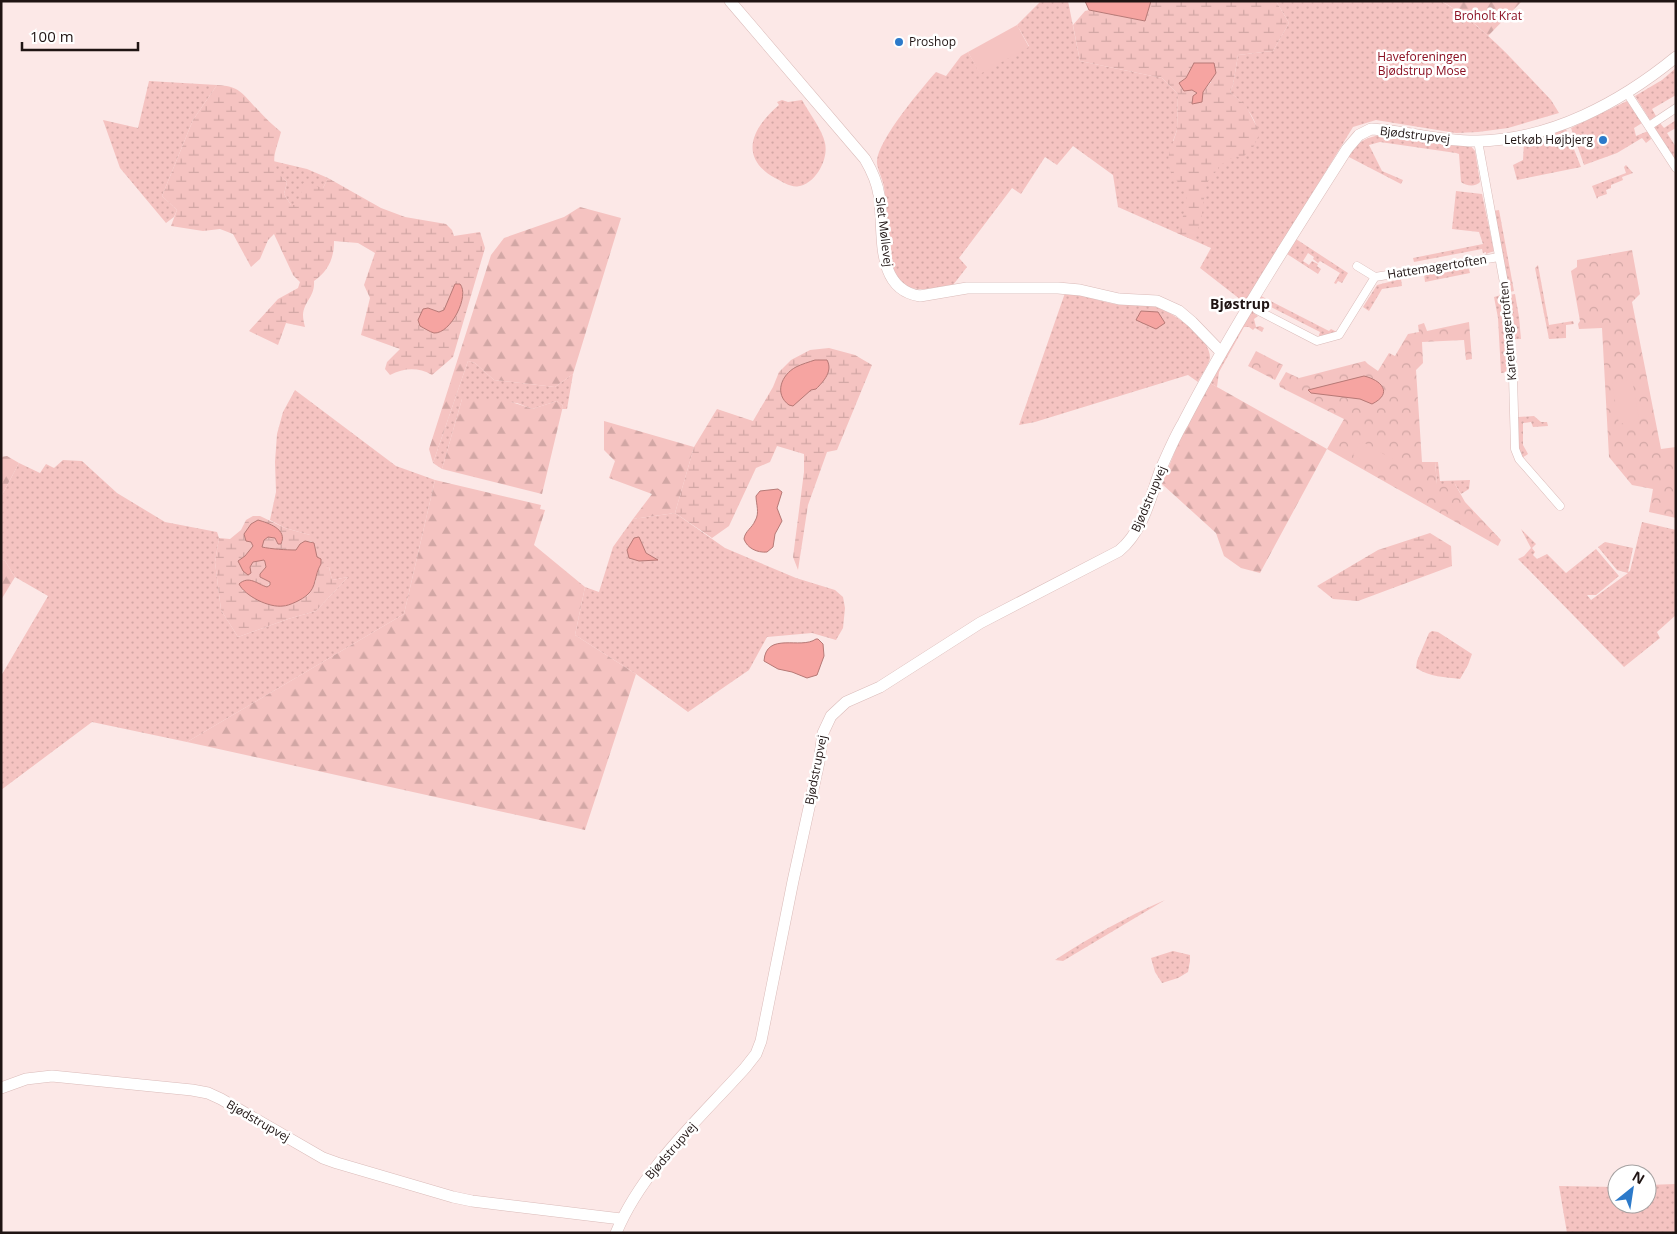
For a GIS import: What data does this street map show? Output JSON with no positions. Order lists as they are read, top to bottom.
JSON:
{
  "streets": {
    "street": [
      "Bjødstrupvej",
      "Slet Møllevej",
      "Hattemagertoften",
      "Karetmagertoften"
    ]
  },
  "crossings": [
    ["Bjødstrupvej", "Slet Møllevej"],
    ["Bjødstrupvej", "Karetmagertoften"],
    ["Hattemagertoften", "Karetmagertoften"]
  ],
  "districts": ["Bjøstrup"],
  "parks": ["Broholt Krat", "Haveforeningen Bjødstrup Mose"],
  "places": ["Proshop", "Letkøb Højbjerg"],
  "scale_bar": "100 m",
  "north": "top right"
}
